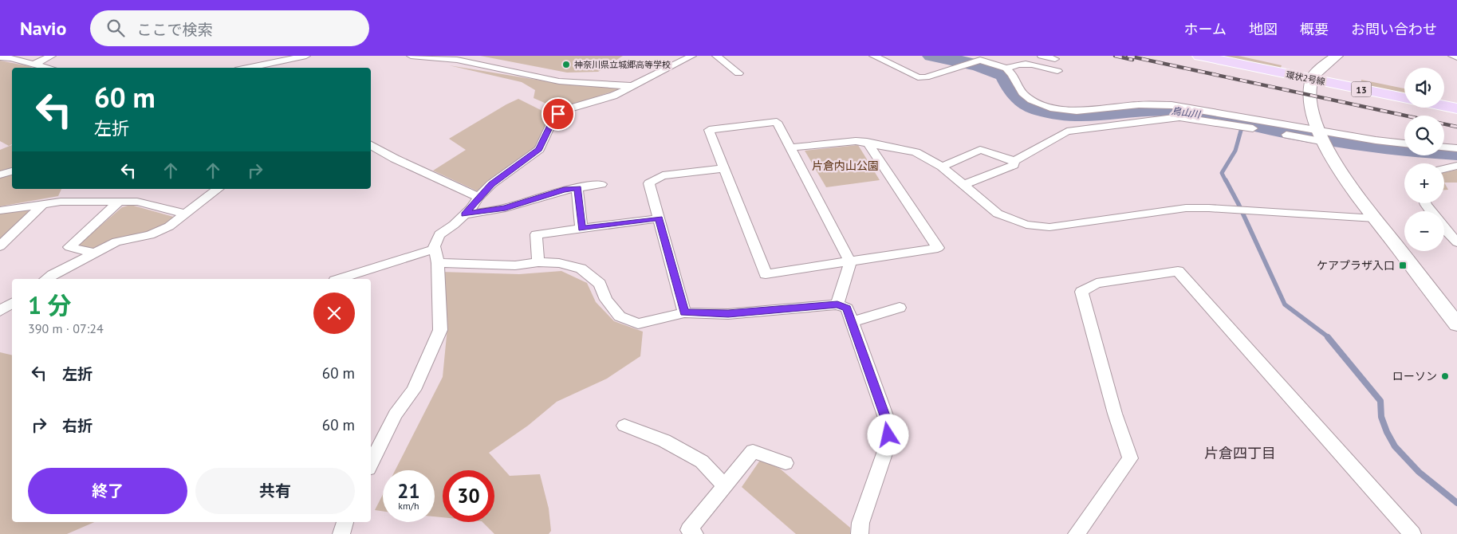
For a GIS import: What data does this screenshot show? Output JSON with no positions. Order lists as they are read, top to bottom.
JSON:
{
  "streets": {
    "main road": ["環状2号線", "13"]
  },
  "crossings": [
    ["環状2号線", "13"]
  ],
  "districts": ["片倉四丁目"],
  "water": ["鳥山川"],
  "parks": ["片倉内山公園"],
  "places": {
    "other": ["神奈川県立城郷高等学校", "ローソン"],
    "transit": ["ケアプラザ入口"]
  },
  "page": {
    "header": "Navio",
    "search": "ここで検索",
    "nav": [
      "ホーム",
      "地図",
      "概要",
      "お問い合わせ"
    ],
    "map_buttons": ["+", "−"],
    "turn": ["60 m", "左折"],
    "heading": ["1 分", "390 m · 07:24"],
    "list": [
      {
        "name": "左折",
        "value": "60 m"
      },
      {
        "name": "右折",
        "value": "60 m"
      }
    ],
    "buttons": ["終了", "共有"],
    "speed": "21 km/h",
    "limit": "30"
  }
}
